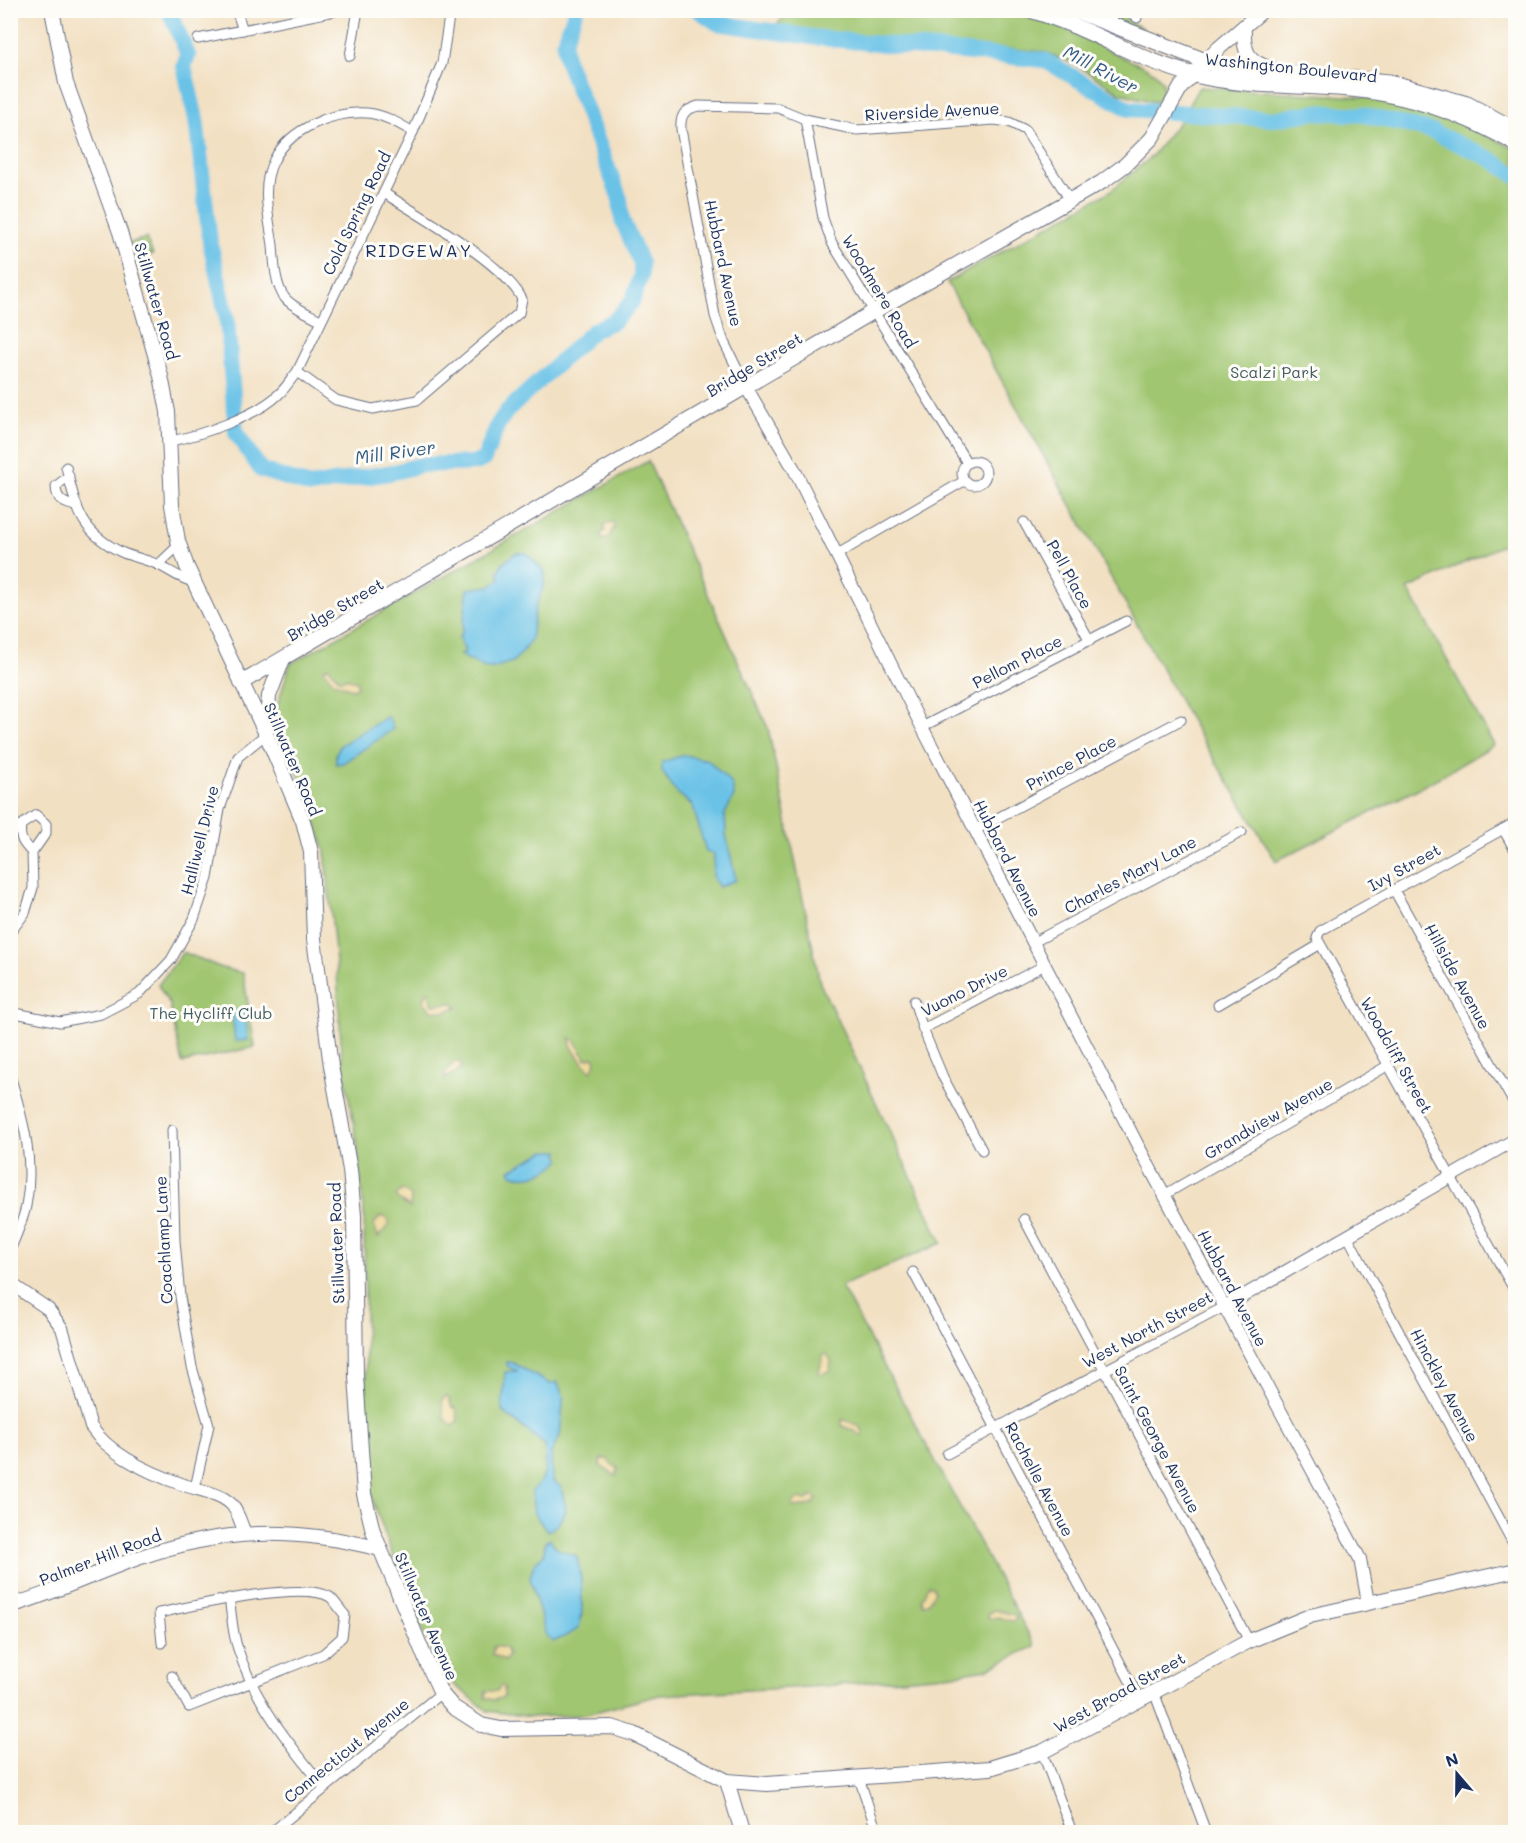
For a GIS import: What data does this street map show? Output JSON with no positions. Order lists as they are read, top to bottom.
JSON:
{
  "streets": {
    "main road": [
      "Washington Boulevard",
      "Stillwater Road",
      "Bridge Street",
      "Palmer Hill Road",
      "Stillwater Avenue",
      "West Broad Street"
    ],
    "street": [
      "Riverside Avenue",
      "Cold Spring Road",
      "Hubbard Avenue",
      "Woodmere Road",
      "Pell Place",
      "Pellom Place",
      "Prince Place",
      "Halliwell Drive",
      "Ivy Street",
      "Charles Mary Lane",
      "Hillside Avenue",
      "Vuono Drive",
      "Woodcliff Street",
      "Grandview Avenue",
      "Coachlamp Lane",
      "West North Street",
      "Hinckley Avenue",
      "Saint George Avenue",
      "Rachelle Avenue",
      "Connecticut Avenue"
    ]
  },
  "crossings": [
    ["Washington Boulevard", "Bridge Street"],
    ["Riverside Avenue", "Hubbard Avenue"],
    ["Riverside Avenue", "Woodmere Road"],
    ["Riverside Avenue", "Bridge Street"],
    ["Cold Spring Road", "Stillwater Road"],
    ["Hubbard Avenue", "Woodmere Road"],
    ["Hubbard Avenue", "Bridge Street"],
    ["Hubbard Avenue", "Pellom Place"],
    ["Hubbard Avenue", "Prince Place"],
    ["Hubbard Avenue", "Charles Mary Lane"],
    ["Hubbard Avenue", "Vuono Drive"],
    ["Hubbard Avenue", "Grandview Avenue"],
    ["Hubbard Avenue", "West North Street"],
    ["Hubbard Avenue", "West Broad Street"],
    ["Woodmere Road", "Bridge Street"],
    ["Stillwater Road", "Bridge Street"],
    ["Stillwater Road", "Halliwell Drive"],
    ["Stillwater Road", "Palmer Hill Road"],
    ["Stillwater Road", "Stillwater Avenue"],
    ["Pell Place", "Pellom Place"],
    ["Ivy Street", "Hillside Avenue"],
    ["Ivy Street", "Woodcliff Street"],
    ["Woodcliff Street", "Grandview Avenue"],
    ["Woodcliff Street", "West North Street"],
    ["West North Street", "Hinckley Avenue"],
    ["West North Street", "Saint George Avenue"],
    ["West North Street", "Rachelle Avenue"],
    ["Saint George Avenue", "West Broad Street"],
    ["Rachelle Avenue", "West Broad Street"],
    ["Palmer Hill Road", "Stillwater Avenue"],
    ["Stillwater Avenue", "West Broad Street"],
    ["Stillwater Avenue", "Connecticut Avenue"]
  ],
  "districts": ["RIDGEWAY"],
  "water": ["Mill River"],
  "parks": ["Scalzi Park", "The Hycliff Club"],
  "north": "top"
}
